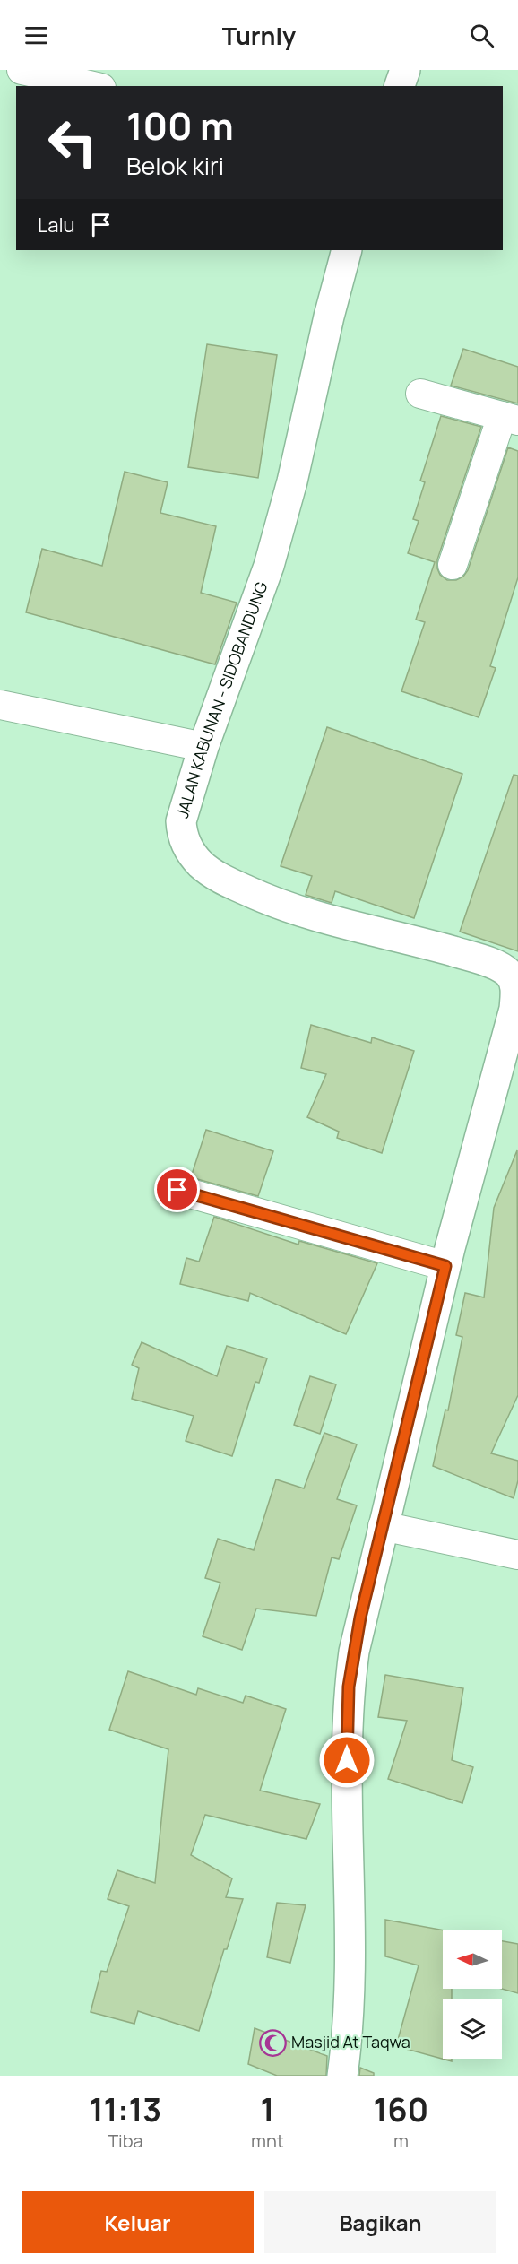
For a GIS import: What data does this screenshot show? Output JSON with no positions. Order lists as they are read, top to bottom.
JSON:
{
  "streets": {
    "street": ["JALAN KABUNAN - SIDOBANDUNG"]
  },
  "places": {
    "mosque": ["Masjid At Taqwa"]
  },
  "north": "left",
  "page": {
    "header": "Turnly",
    "turn": ["100 m", "Belok kiri"],
    "then": "Lalu",
    "eta": [
      "11:13",
      "Tiba",
      "1",
      "mnt",
      "160",
      "m"
    ],
    "buttons": ["Keluar", "Bagikan"]
  }
}
